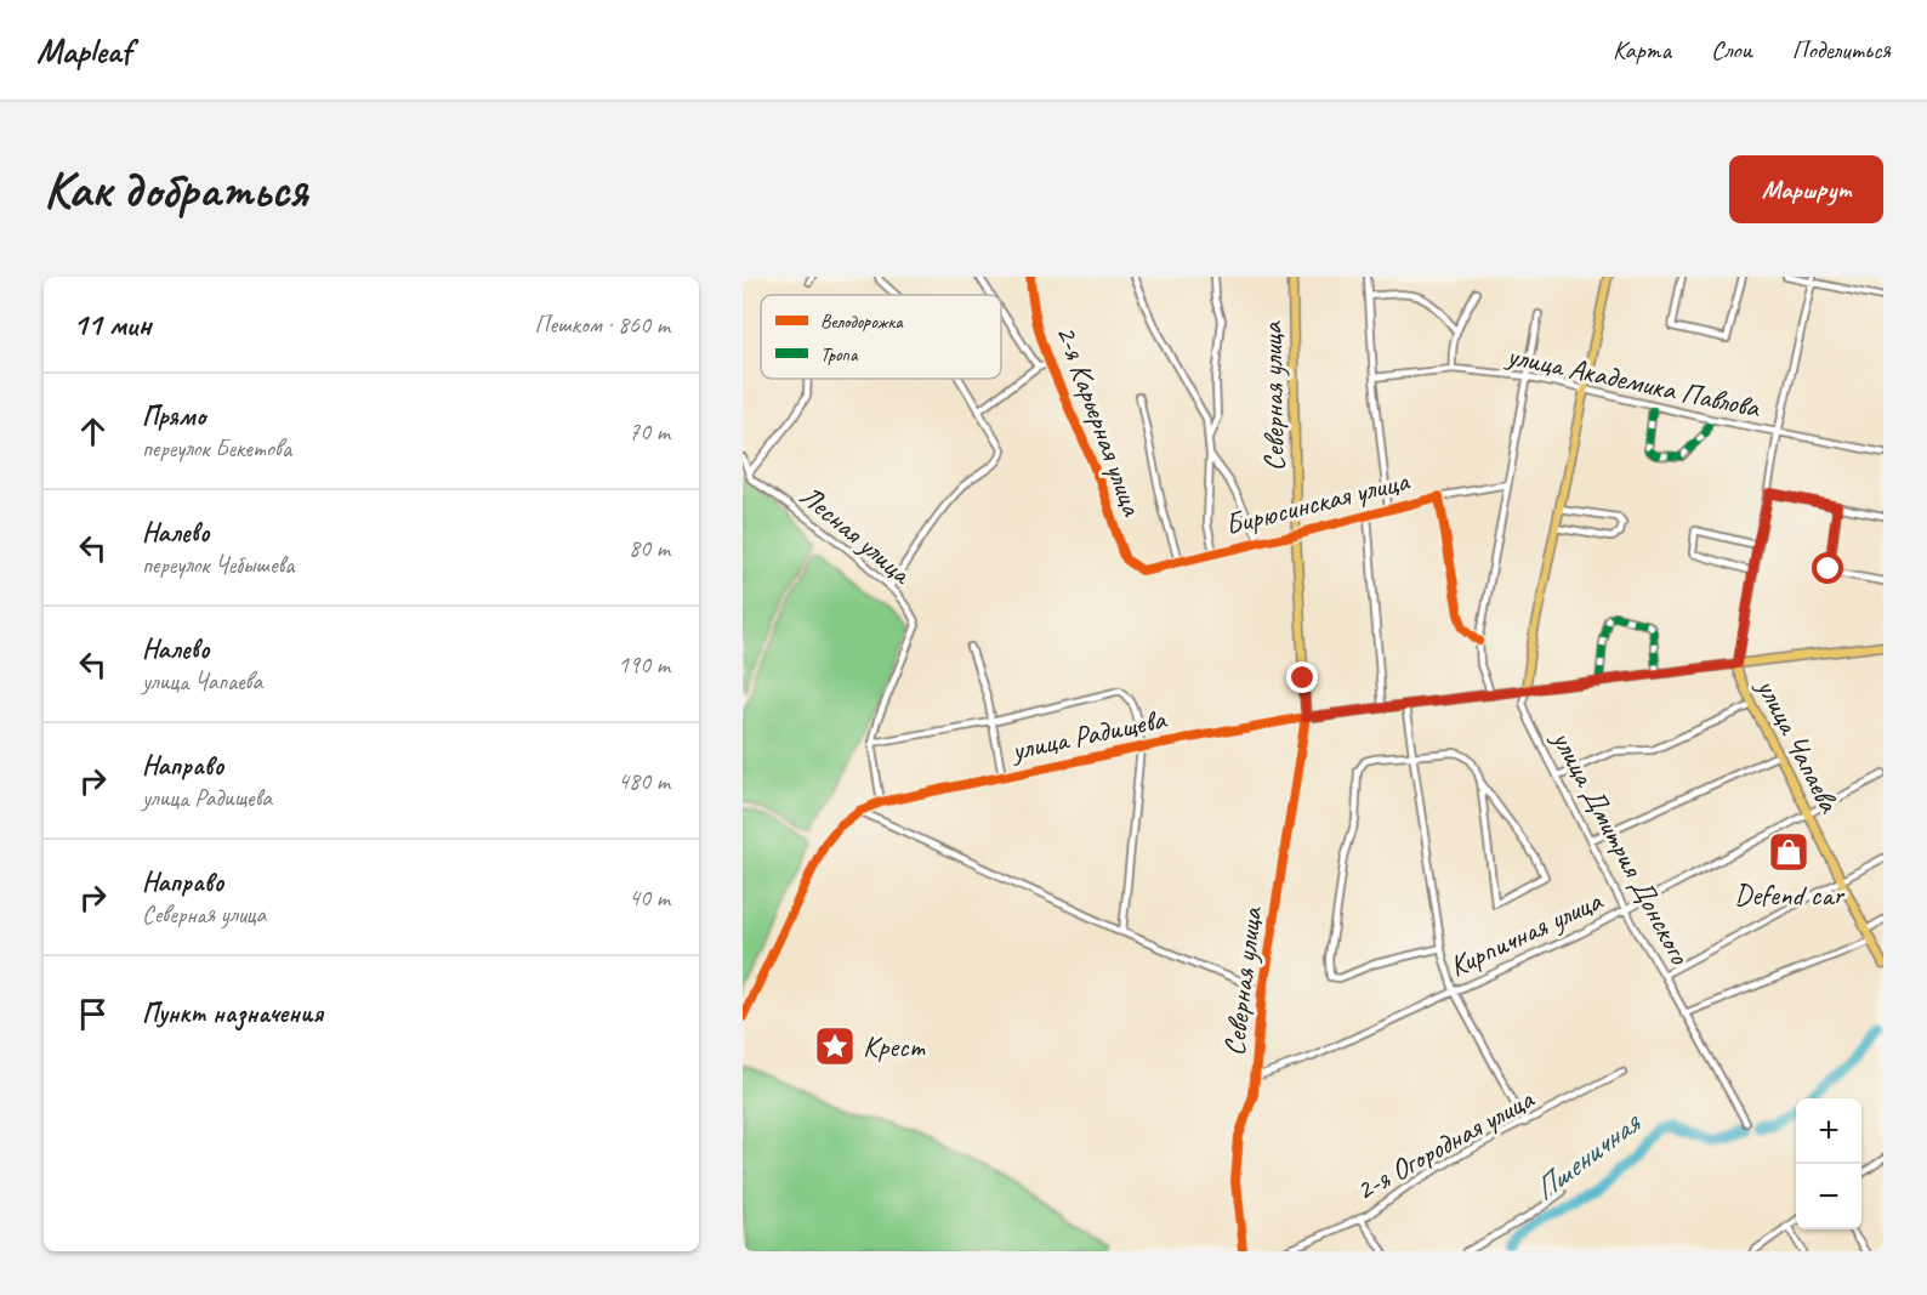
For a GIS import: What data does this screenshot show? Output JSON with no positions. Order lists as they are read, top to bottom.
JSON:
{
  "streets": {
    "main road": [
      "Северная улица",
      "улица Радищева",
      "улица Чапаева",
      "улица Дмитрия Донского"
    ],
    "street": [
      "улица Академика Павлова",
      "2-я Карьерная улица",
      "Бирюсинская улица",
      "Лесная улица",
      "Кирпичная улица",
      "2-я Огородная улица"
    ]
  },
  "crossings": [
    ["улица Академика Павлова", "улица Чапаева"],
    ["улица Академика Павлова", "улица Дмитрия Донского"],
    ["Северная улица", "Бирюсинская улица"],
    ["Северная улица", "улица Радищева"],
    ["Северная улица", "Кирпичная улица"],
    ["2-я Карьерная улица", "Бирюсинская улица"],
    ["Лесная улица", "улица Радищева"],
    ["улица Радищева", "улица Чапаева"],
    ["улица Радищева", "улица Дмитрия Донского"],
    ["улица Чапаева", "Кирпичная улица"],
    ["улица Дмитрия Донского", "Кирпичная улица"]
  ],
  "water": ["Пшеничная"],
  "places": {
    "shop": ["Defend car"],
    "place": ["Крест"]
  },
  "legend": ["Велодорожка", "Тропа"],
  "page": {
    "header": "Mapleaf",
    "nav": ["Карта", "Слои", "Поделиться"],
    "buttons": "Маршрут",
    "title": "Как добраться",
    "heading": ["11 мин", "Пешком · 860 m"],
    "list": [
      ["Прямо", "переулок Бекетова", "70 m"],
      ["Налево", "переулок Чебышева", "80 m"],
      ["Налево", "улица Чапаева", "190 m"],
      ["Направо", "улица Радищева", "480 m"],
      ["Направо", "Северная улица", "40 m"],
      "Пункт назначения"
    ],
    "map_buttons": ["+", "−"]
  }
}
